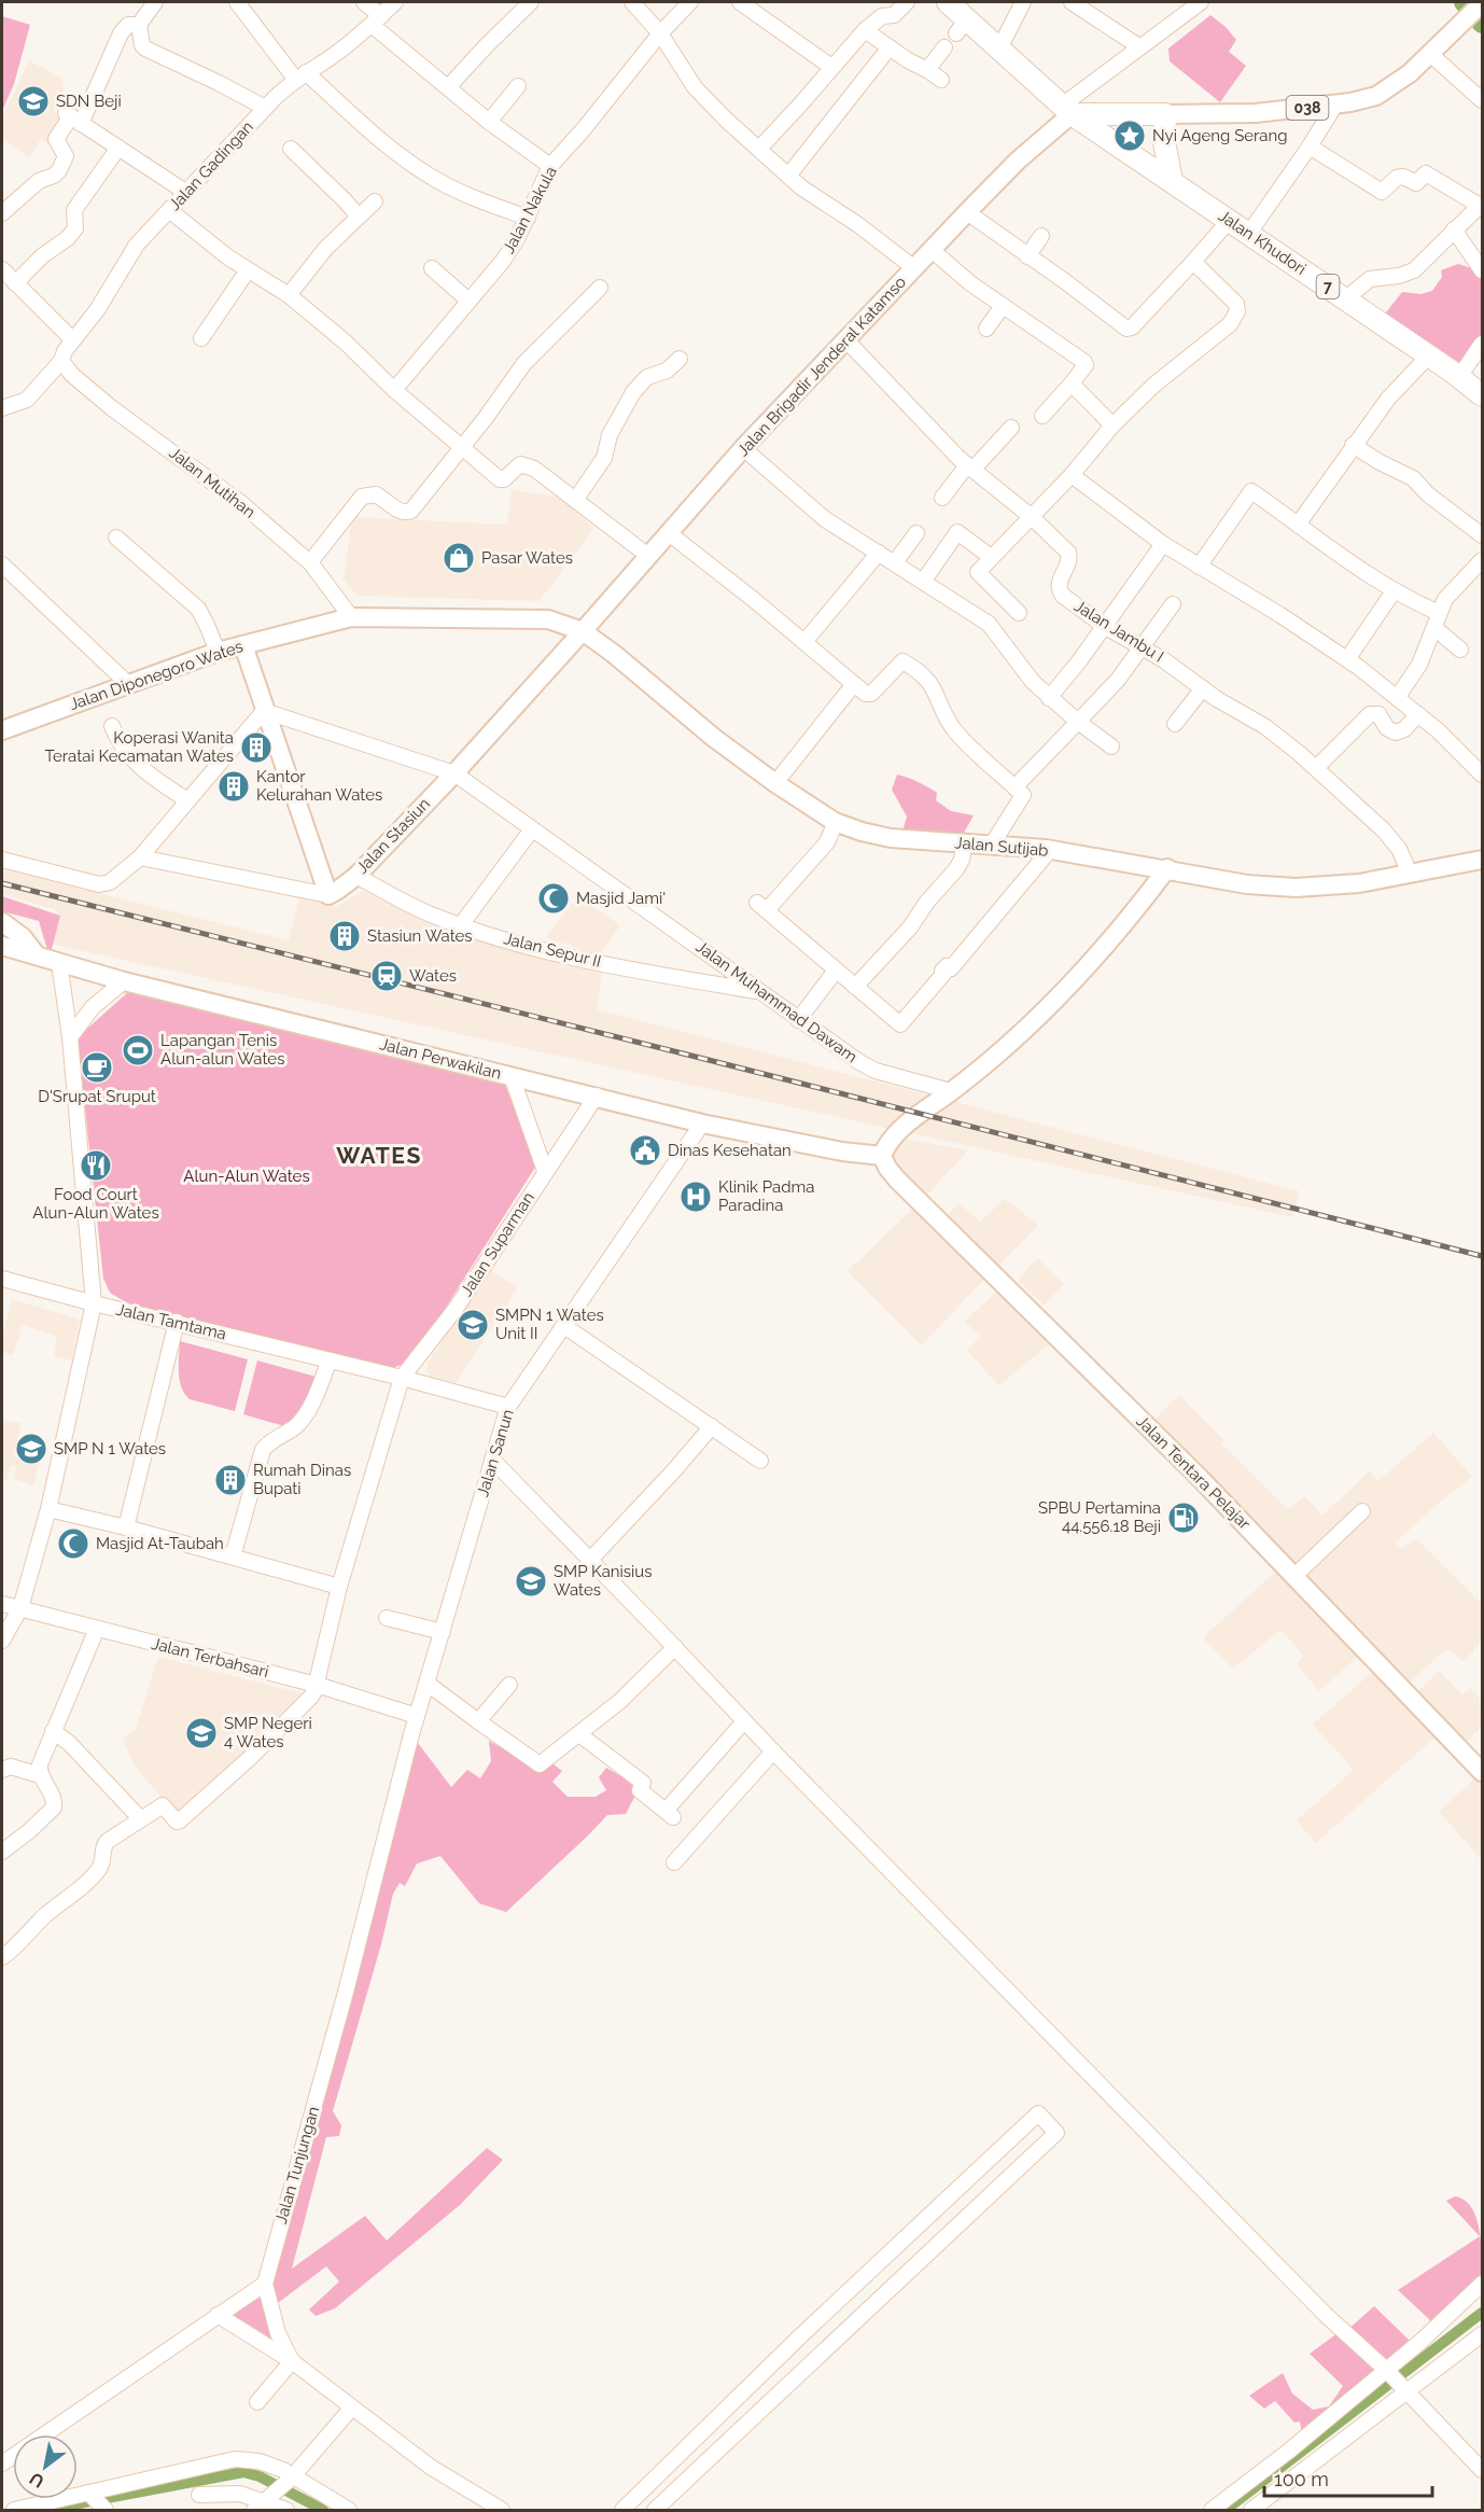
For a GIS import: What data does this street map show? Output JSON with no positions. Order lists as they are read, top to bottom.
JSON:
{
  "streets": {
    "highway": ["Jalan Khudori", "7"],
    "main road": [
      "038",
      "Jalan Brigadir Jenderal Katamso",
      "Jalan Diponegoro Wates",
      "Jalan Stasiun",
      "Jalan Sutijab",
      "Jalan Perwakilan",
      "Jalan Tentara Pelajar"
    ],
    "street": [
      "Jalan Gadingan",
      "Jalan Nakula",
      "Jalan Mutihan",
      "Jalan Jambu I",
      "Jalan Sepur II",
      "Jalan Muhammad Dawam",
      "Jalan Suparman",
      "Jalan Tamtama",
      "Jalan Sanun",
      "Jalan Terbahsari",
      "Jalan Tunjungan"
    ]
  },
  "crossings": [
    ["Jalan Gadingan", "Jalan Mutihan"],
    ["Jalan Khudori", "7"],
    ["Jalan Khudori", "Jalan Brigadir Jenderal Katamso"],
    ["7", "Jalan Brigadir Jenderal Katamso"],
    ["Jalan Brigadir Jenderal Katamso", "Jalan Jambu I"],
    ["Jalan Brigadir Jenderal Katamso", "Jalan Diponegoro Wates"],
    ["Jalan Brigadir Jenderal Katamso", "Jalan Stasiun"],
    ["Jalan Brigadir Jenderal Katamso", "Jalan Sutijab"],
    ["Jalan Mutihan", "Jalan Diponegoro Wates"],
    ["Jalan Jambu I", "Jalan Sutijab"],
    ["Jalan Diponegoro Wates", "Jalan Stasiun"],
    ["Jalan Diponegoro Wates", "Jalan Sutijab"],
    ["Jalan Stasiun", "Jalan Sutijab"],
    ["Jalan Stasiun", "Jalan Sepur II"],
    ["Jalan Stasiun", "Jalan Muhammad Dawam"],
    ["Jalan Sepur II", "Jalan Muhammad Dawam"],
    ["Jalan Perwakilan", "Jalan Suparman"],
    ["Jalan Perwakilan", "Jalan Tamtama"],
    ["Jalan Perwakilan", "Jalan Sanun"],
    ["Jalan Perwakilan", "Jalan Tentara Pelajar"],
    ["Jalan Suparman", "Jalan Tamtama"],
    ["Jalan Tamtama", "Jalan Sanun"],
    ["Jalan Sanun", "Jalan Terbahsari"],
    ["Jalan Sanun", "Jalan Tunjungan"],
    ["Jalan Terbahsari", "Jalan Tunjungan"]
  ],
  "districts": ["WATES"],
  "parks": ["Alun-Alun Wates"],
  "places": {
    "school or university": [
      "SDN Beji",
      "SMPN 1 Wates Unit II",
      "SMP N 1 Wates",
      "SMP Kanisius Wates",
      "SMP Negeri 4 Wates"
    ],
    "place": ["Nyi Ageng Serang"],
    "shop": ["Pasar Wates"],
    "building": [
      "Koperasi Wanita Teratai Kecamatan Wates",
      "Kantor Kelurahan Wates",
      "Stasiun Wates",
      "Rumah Dinas Bupati"
    ],
    "mosque": ["Masjid Jami'", "Masjid At-Taubah"],
    "station": ["Wates"],
    "sports": ["Lapangan Tenis Alun-alun Wates"],
    "cafe": ["D'Srupat Sruput"],
    "public building": ["Dinas Kesehatan"],
    "restaurant": ["Food Court Alun-Alun Wates"],
    "hospital": ["Klinik Padma Paradina"],
    "fuel station": ["SPBU Pertamina 44.556.18 Beji"]
  },
  "scale_bar": "100 m",
  "north": "bottom left"
}
